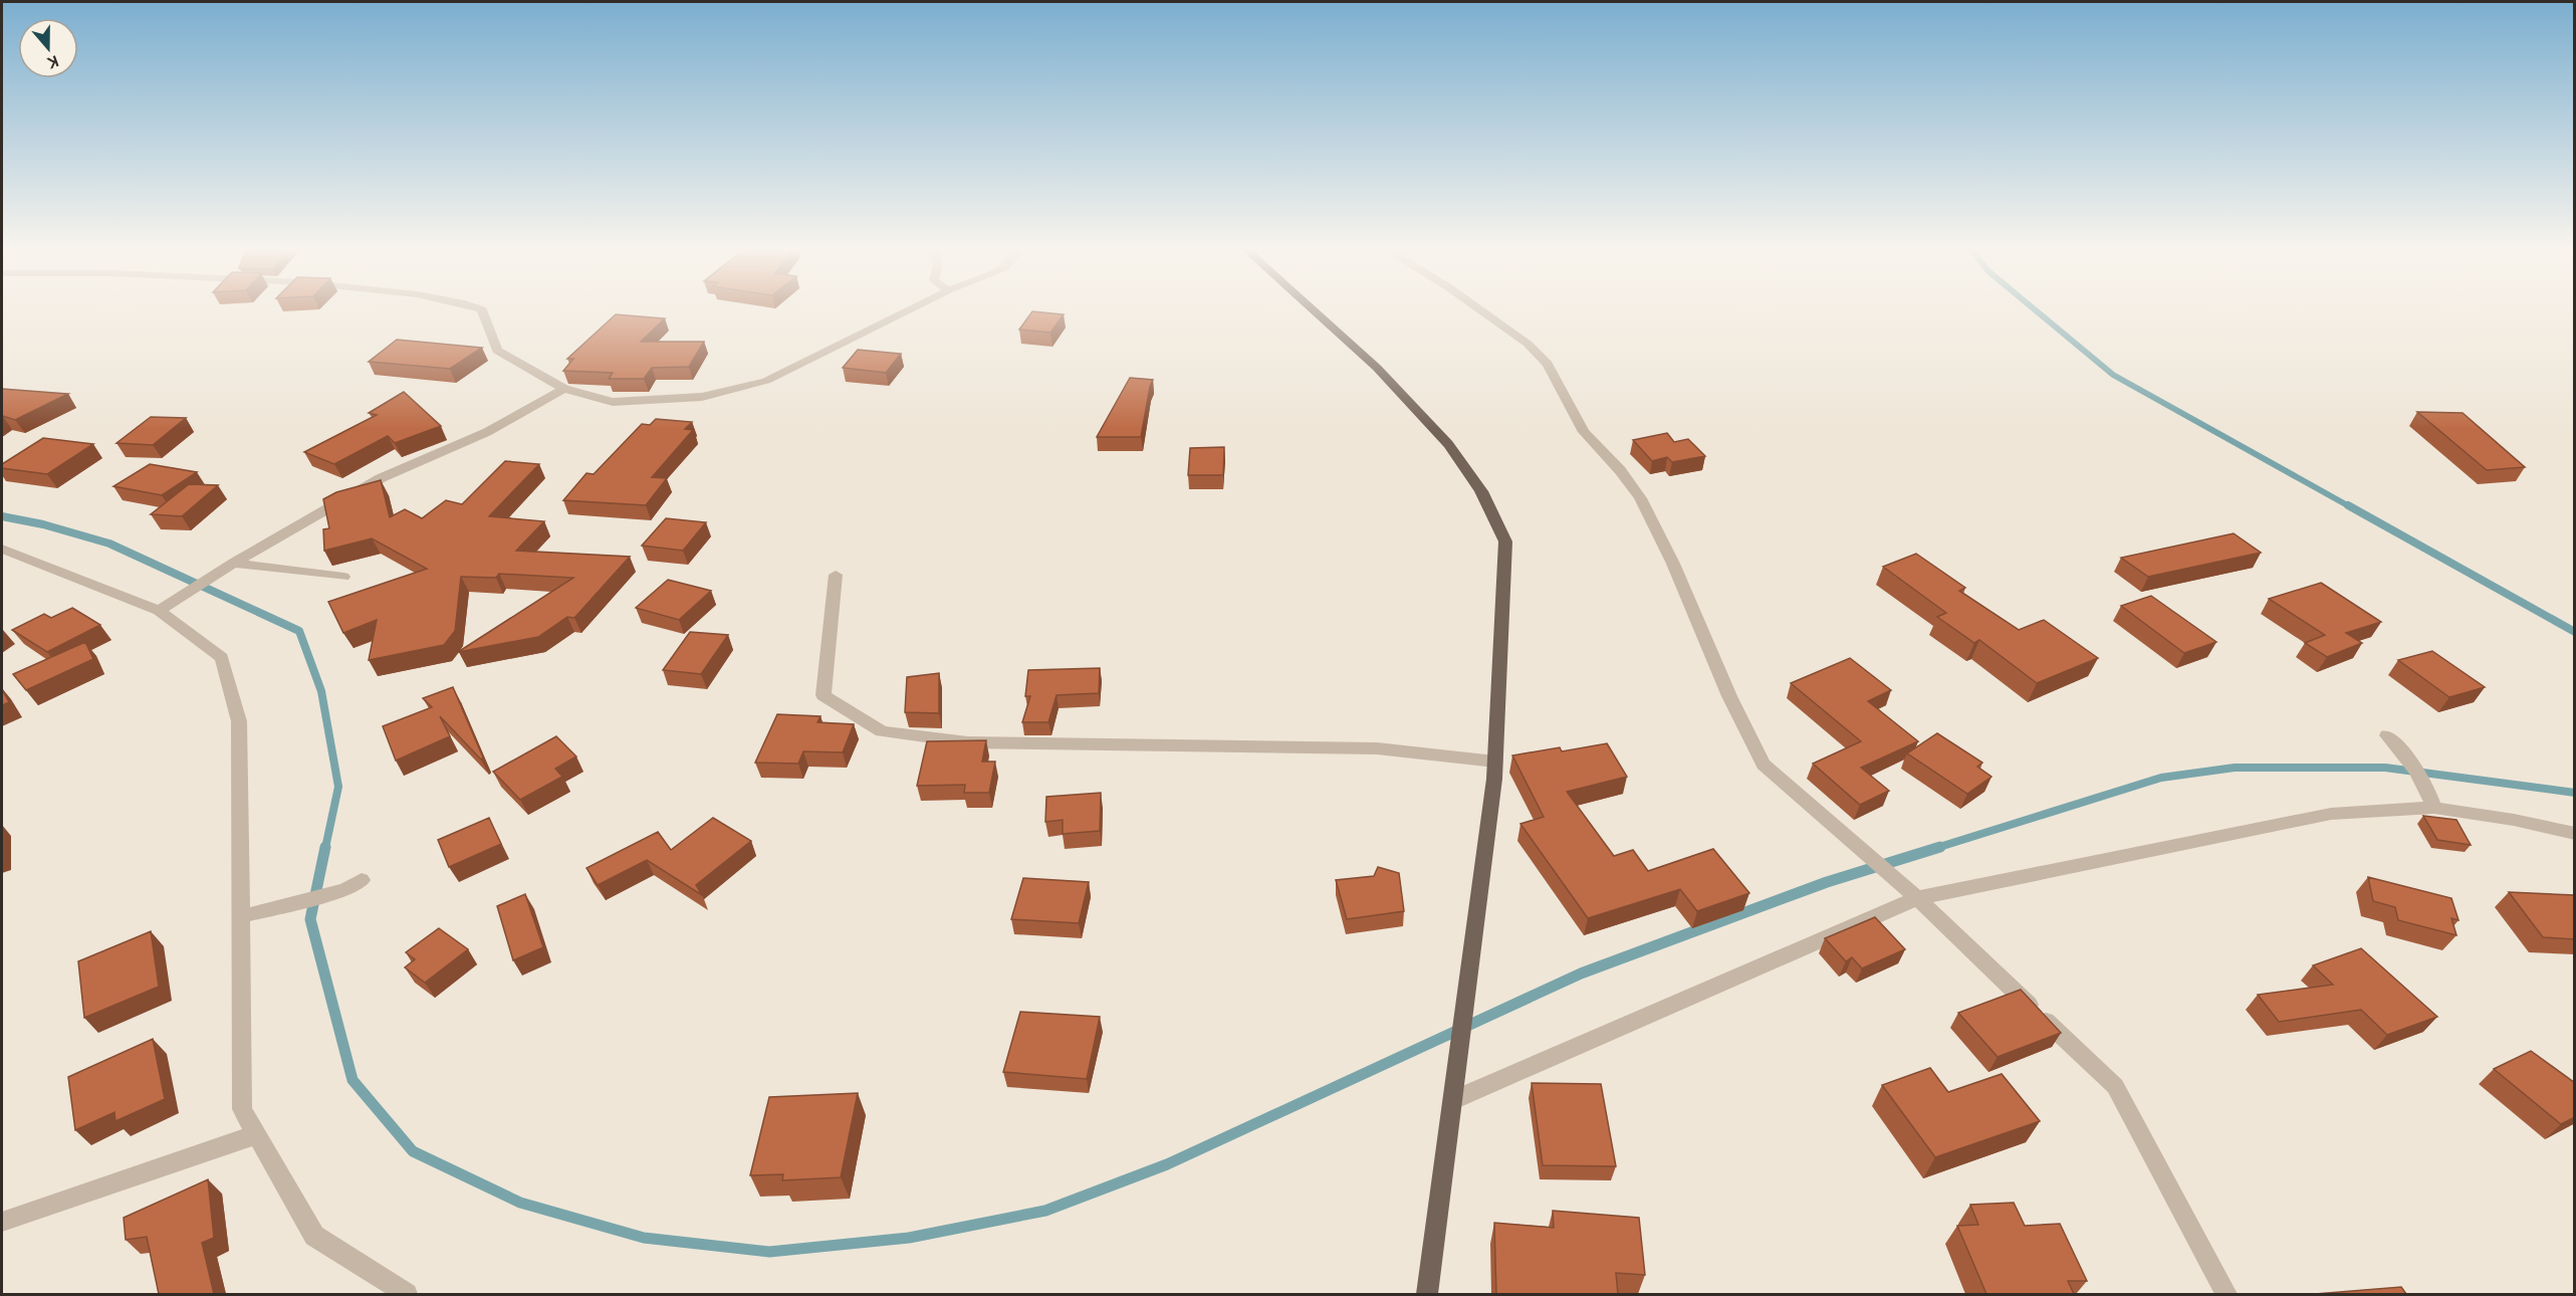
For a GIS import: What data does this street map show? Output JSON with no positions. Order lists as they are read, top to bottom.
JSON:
{
  "north": "bottom"
}
